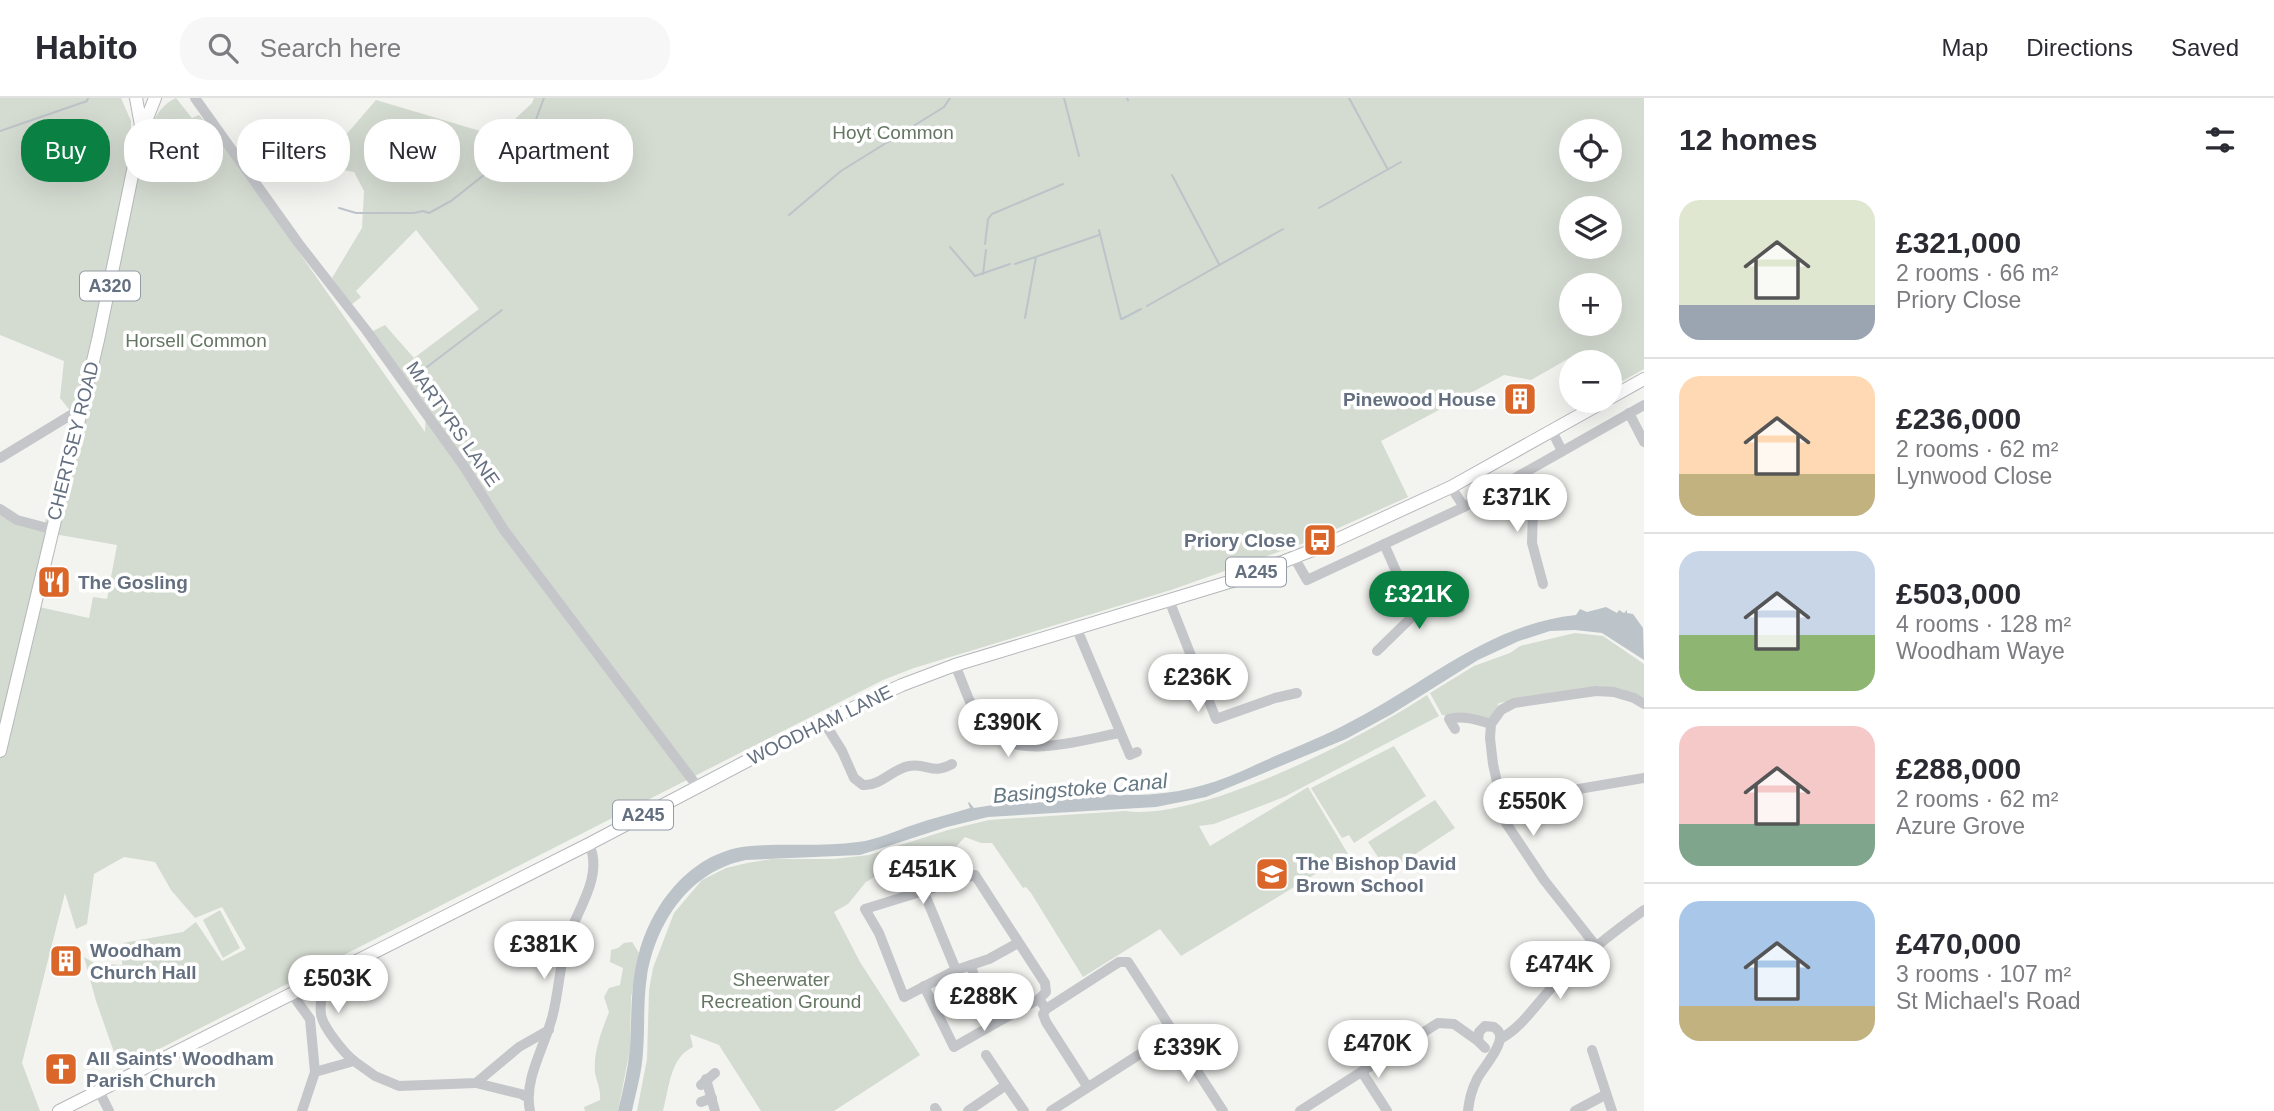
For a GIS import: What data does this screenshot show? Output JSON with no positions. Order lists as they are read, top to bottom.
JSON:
{
  "streets": {
    "main road": [
      "A320",
      "CHERTSEY ROAD",
      "A245",
      "WOODHAM LANE"
    ],
    "street": ["MARTYRS LANE"]
  },
  "crossings": [
    ["MARTYRS LANE", "WOODHAM LANE"]
  ],
  "water": ["Basingstoke Canal"],
  "parks": ["Hoyt Common", "Horsell Common", "Sheerwater Recreation Ground"],
  "places": {
    "building": ["Pinewood House", "Woodham Church Hall"],
    "bus stop": ["Priory Close"],
    "restaurant": ["The Gosling"],
    "school or university": ["The Bishop David Brown School"],
    "church": ["All Saints' Woodham Parish Church"]
  },
  "page": {
    "header": "Habito",
    "search": "Search here",
    "nav": ["Map", "Directions", "Saved"],
    "heading": "12 homes",
    "map_buttons": ["+", "−"],
    "chip": [
      "Buy",
      "Rent",
      "Filters",
      "New",
      "Apartment"
    ],
    "list": [
      {
        "name": "£321,000",
        "note": "2 rooms · 66 m² · Priory Close"
      },
      {
        "name": "£236,000",
        "note": "2 rooms · 62 m² · Lynwood Close"
      },
      {
        "name": "£503,000",
        "note": "4 rooms · 128 m² · Woodham Waye"
      },
      {
        "name": "£288,000",
        "note": "2 rooms · 62 m² · Azure Grove"
      },
      {
        "name": "£470,000",
        "note": "3 rooms · 107 m² · St Michael's Road"
      }
    ],
    "price": [
      "£371K",
      "£321K",
      "£236K",
      "£390K",
      "£550K",
      "£451K",
      "£381K",
      "£474K",
      "£503K",
      "£288K",
      "£470K",
      "£339K"
    ]
  }
}
